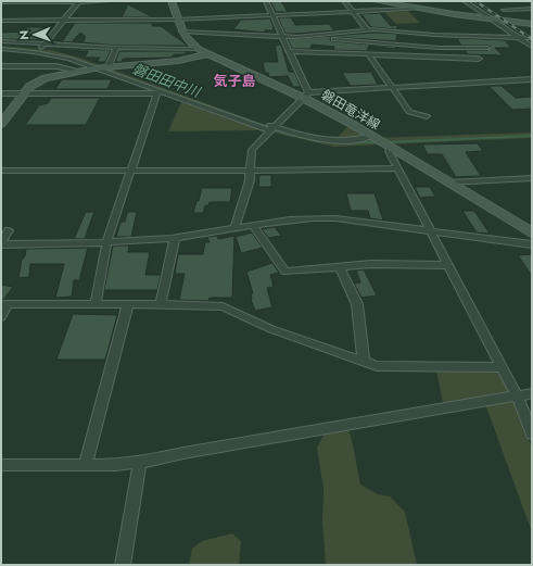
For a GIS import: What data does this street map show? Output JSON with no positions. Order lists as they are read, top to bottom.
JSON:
{
  "streets": {
    "main road": ["磐田竜洋線"]
  },
  "districts": ["気子島"],
  "water": ["磐田田中川"],
  "north": "left"
}
